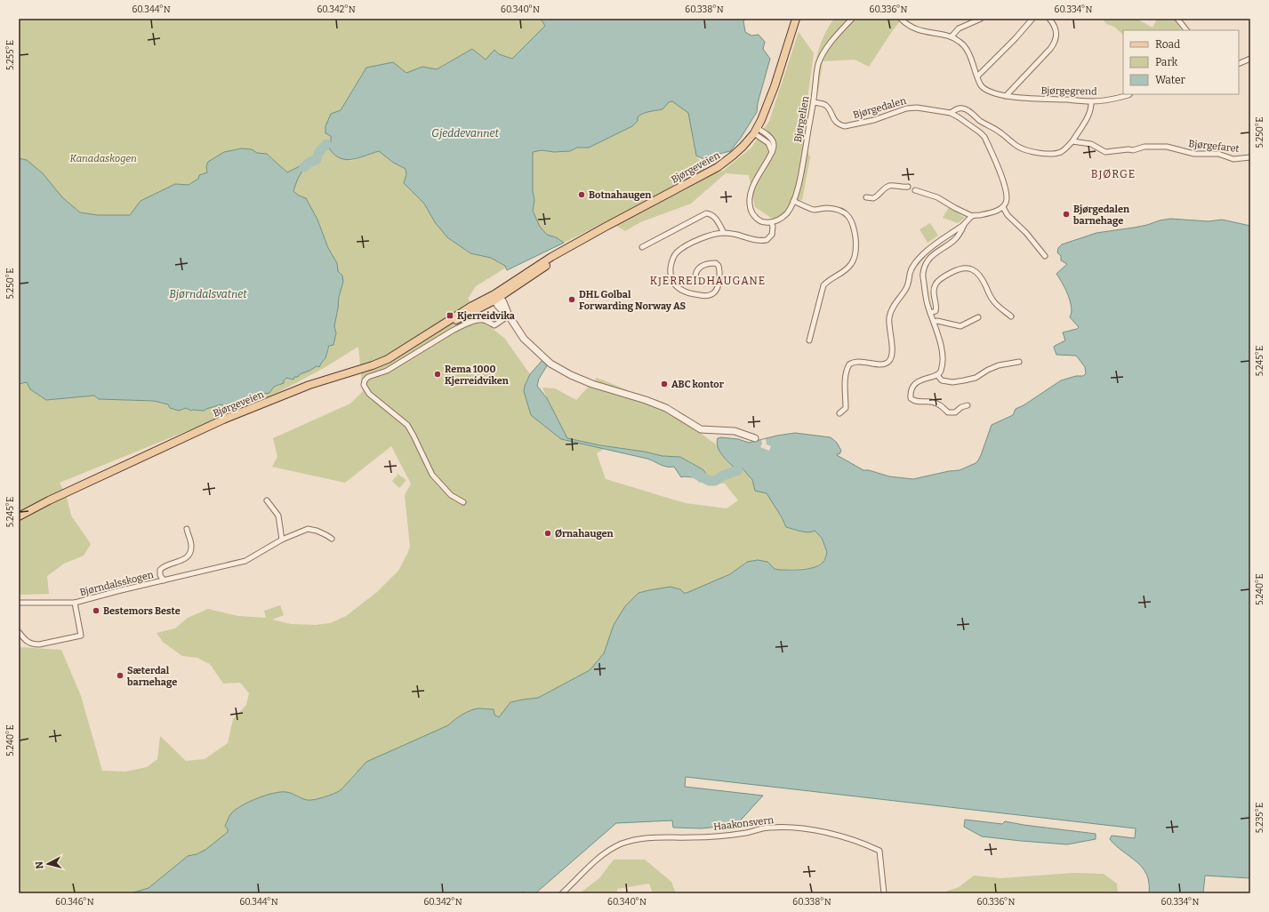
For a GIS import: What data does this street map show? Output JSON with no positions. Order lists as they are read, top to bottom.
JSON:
{
  "streets": {
    "main road": ["Bjørgeveien"],
    "street": [
      "Bjørgegrend",
      "Bjørgedalen",
      "Bjørgelien",
      "Bjørgefaret",
      "Bjørndalsskogen",
      "Haakonsvern"
    ]
  },
  "crossings": [
    ["Bjørgedalen", "Bjørgelien"]
  ],
  "districts": ["BJØRGE", "KJERREIDHAUGANE"],
  "water": ["Gjeddevannet", "Bjørndalsvatnet"],
  "parks": ["Kanadaskogen"],
  "places": {
    "other": [
      "Botnahaugen",
      "Bjørgedalen barnehage",
      "DHL Golbal Forwarding Norway AS",
      "Rema 1000 Kjerreidviken",
      "ABC kontor",
      "Ørnahaugen",
      "Bestemors Beste",
      "Sæterdal barnehage"
    ],
    "transit": ["Kjerreidvika"]
  },
  "legend": ["Road", "Park", "Water"],
  "north": "left",
  "coordinates": [
    "60.344°N",
    "60.342°N",
    "60.340°N",
    "60.338°N",
    "60.336°N",
    "60.334°N",
    "5.255°E",
    "5.250°E",
    "5.245°E",
    "5.240°E",
    "5.235°E",
    "60.346°N"
  ]
}
